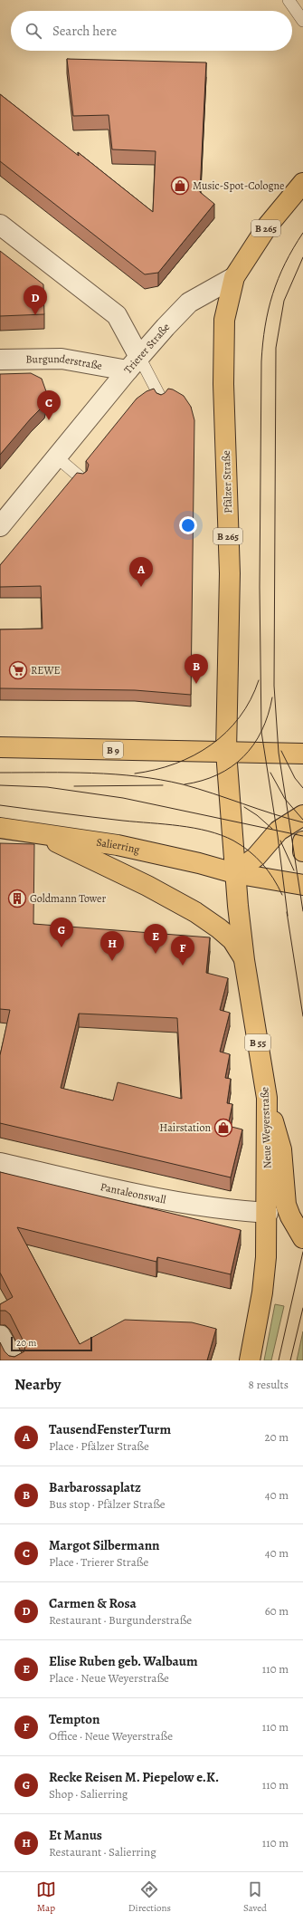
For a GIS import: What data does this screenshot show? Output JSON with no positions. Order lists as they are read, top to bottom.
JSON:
{
  "streets": {
    "main road": [
      "B 265",
      "Trierer Straße",
      "Pfälzer Straße",
      "B 9",
      "Salierring",
      "B 55",
      "Neue Weyerstraße"
    ],
    "street": ["Burgunderstraße", "Pantaleonswall"]
  },
  "crossings": [
    ["Trierer Straße", "Burgunderstraße"],
    ["Trierer Straße", "Pfälzer Straße"],
    ["Pfälzer Straße", "B 9"],
    ["Pfälzer Straße", "Salierring"],
    ["Pfälzer Straße", "Neue Weyerstraße"],
    ["Salierring", "B 55"],
    ["Salierring", "Neue Weyerstraße"],
    ["B 55", "Neue Weyerstraße"],
    ["Neue Weyerstraße", "Pantaleonswall"]
  ],
  "places": {
    "shop": ["Music-Spot-Cologne", "Hairstation"],
    "supermarket": ["REWE"],
    "building": ["Goldmann Tower"]
  },
  "scale_bar": "20 m",
  "page": {
    "search": "Search here",
    "pins": [
      "D",
      "C",
      "A",
      "B",
      "G",
      "E",
      "H",
      "F"
    ],
    "scale": "20 m",
    "heading": ["Nearby", "8 results"],
    "list": [
      {
        "mark": "A",
        "name": "TausendFensterTurm",
        "note": "Place · Pfälzer Straße",
        "value": "20 m"
      },
      {
        "mark": "B",
        "name": "Barbarossaplatz",
        "note": "Bus stop · Pfälzer Straße",
        "value": "40 m"
      },
      {
        "mark": "C",
        "name": "Margot Silbermann",
        "note": "Place · Trierer Straße",
        "value": "40 m"
      },
      {
        "mark": "D",
        "name": "Carmen & Rosa",
        "note": "Restaurant · Burgunderstraße",
        "value": "60 m"
      },
      {
        "mark": "E",
        "name": "Elise Ruben geb. Walbaum",
        "note": "Place · Neue Weyerstraße",
        "value": "110 m"
      },
      {
        "mark": "F",
        "name": "Tempton",
        "note": "Office · Neue Weyerstraße",
        "value": "110 m"
      },
      {
        "mark": "G",
        "name": "Recke Reisen M. Piepelow e.K.",
        "note": "Shop · Salierring",
        "value": "110 m"
      },
      {
        "mark": "H",
        "name": "Et Manus",
        "note": "Restaurant · Salierring",
        "value": "110 m"
      }
    ],
    "nav": ["Map", "Directions", "Saved"]
  }
}
